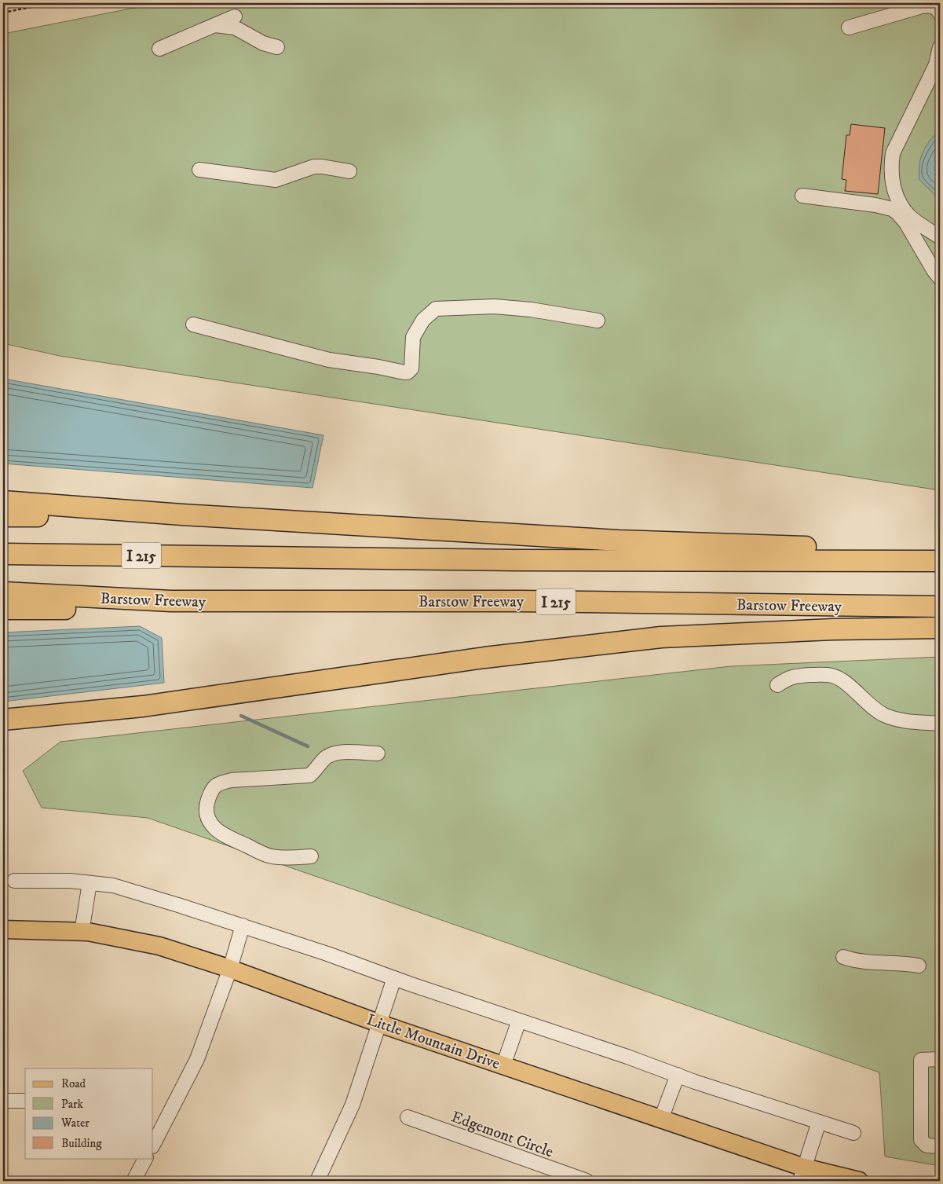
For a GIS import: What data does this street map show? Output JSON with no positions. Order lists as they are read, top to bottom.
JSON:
{
  "streets": {
    "highway": ["I 215", "Barstow Freeway"],
    "main road": ["Little Mountain Drive"],
    "street": ["Edgemont Circle"]
  },
  "legend": [
    "Road",
    "Park",
    "Water",
    "Building"
  ]
}
